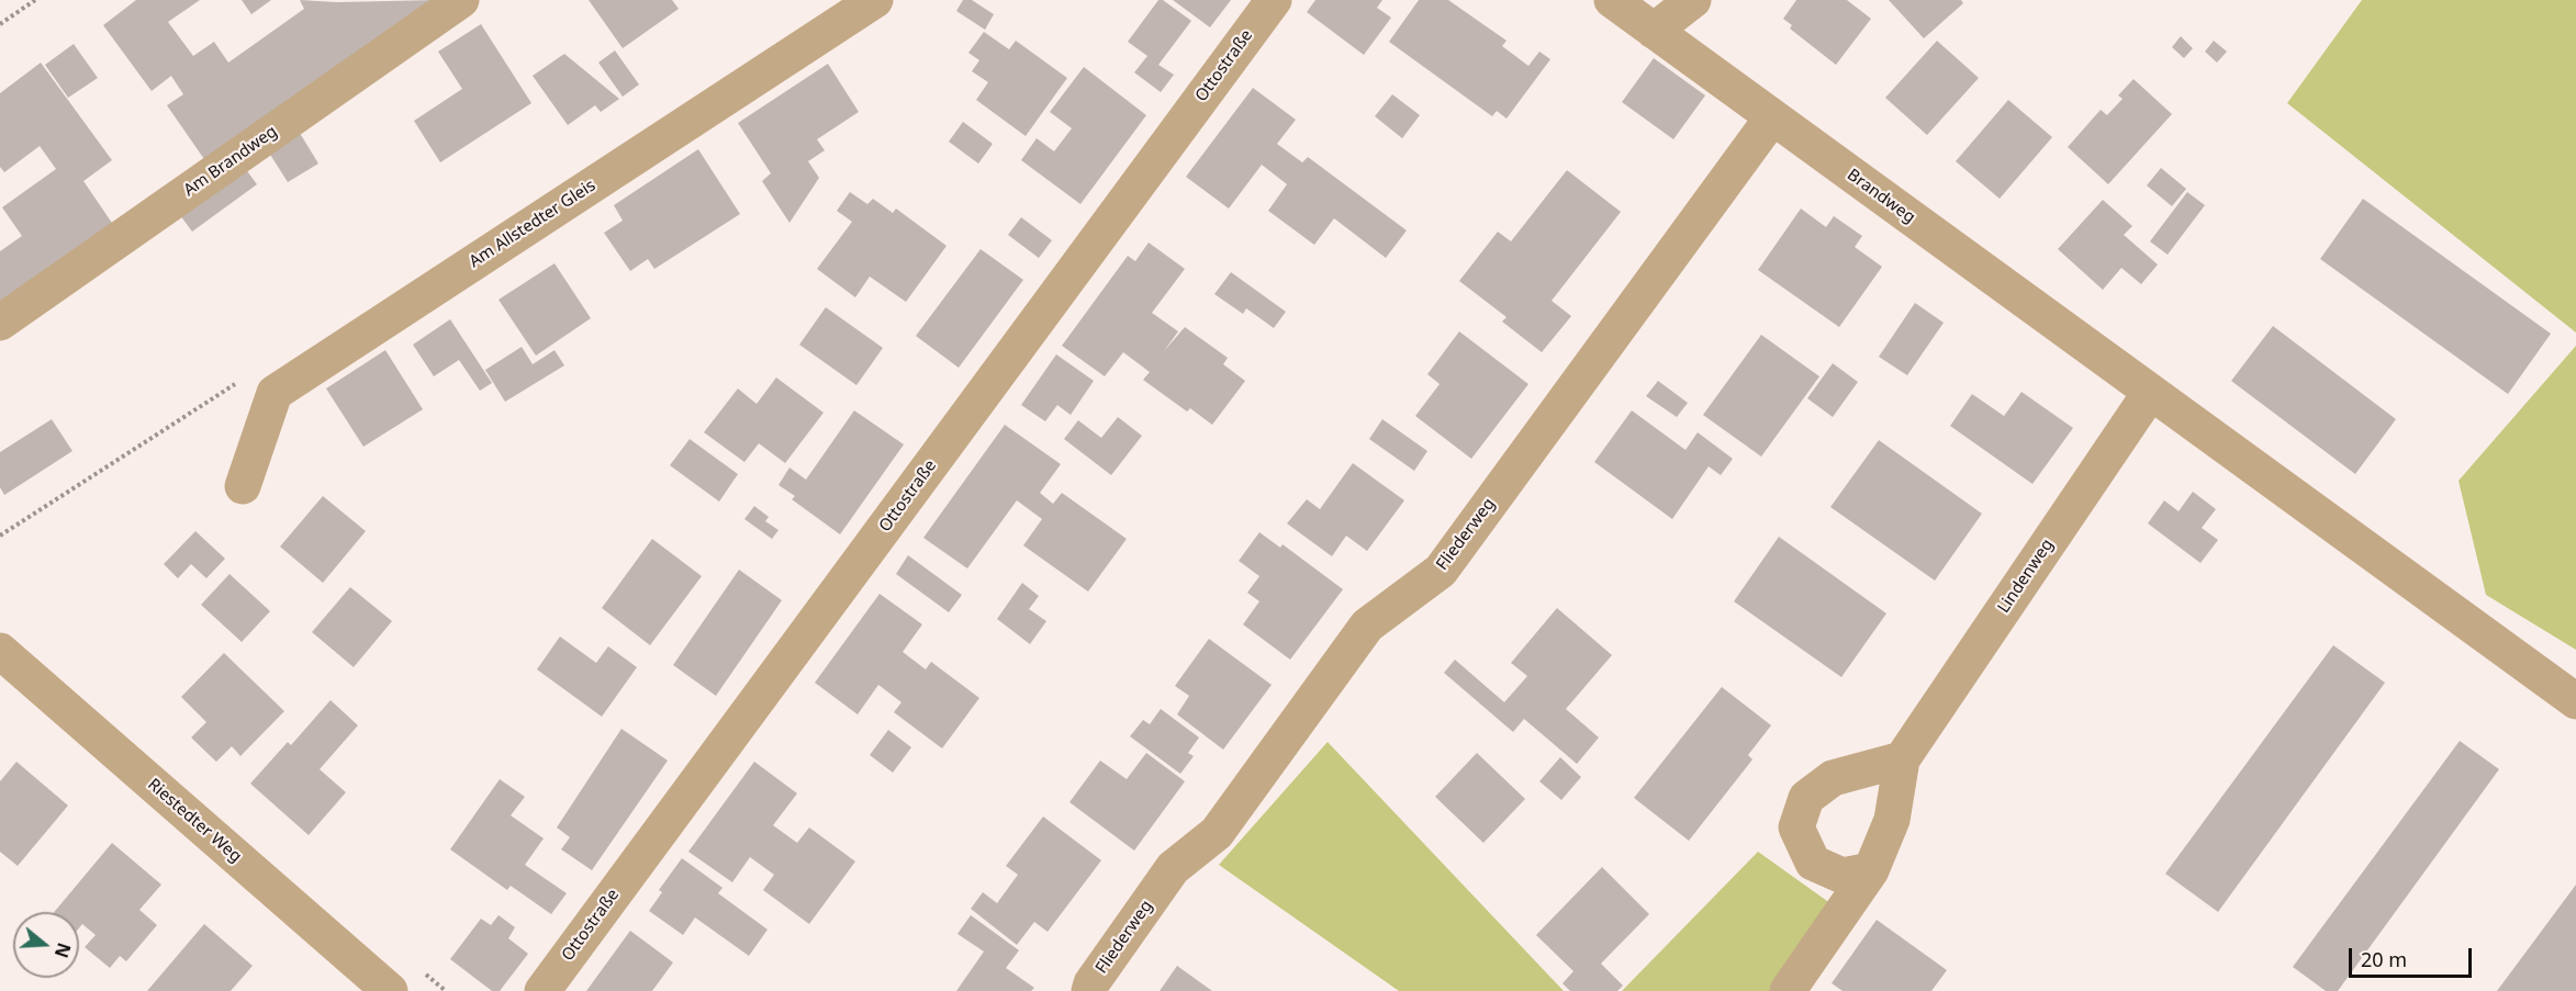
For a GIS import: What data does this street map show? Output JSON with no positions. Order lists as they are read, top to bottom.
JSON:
{
  "streets": {
    "street": [
      "Ottostraße",
      "Am Brandweg",
      "Brandweg",
      "Am Allstedter Gleis",
      "Fliederweg",
      "Lindenweg",
      "Riestedter Weg"
    ]
  },
  "crossings": [
    ["Brandweg", "Fliederweg"],
    ["Brandweg", "Lindenweg"]
  ],
  "scale_bar": "20 m",
  "north": "right"
}
